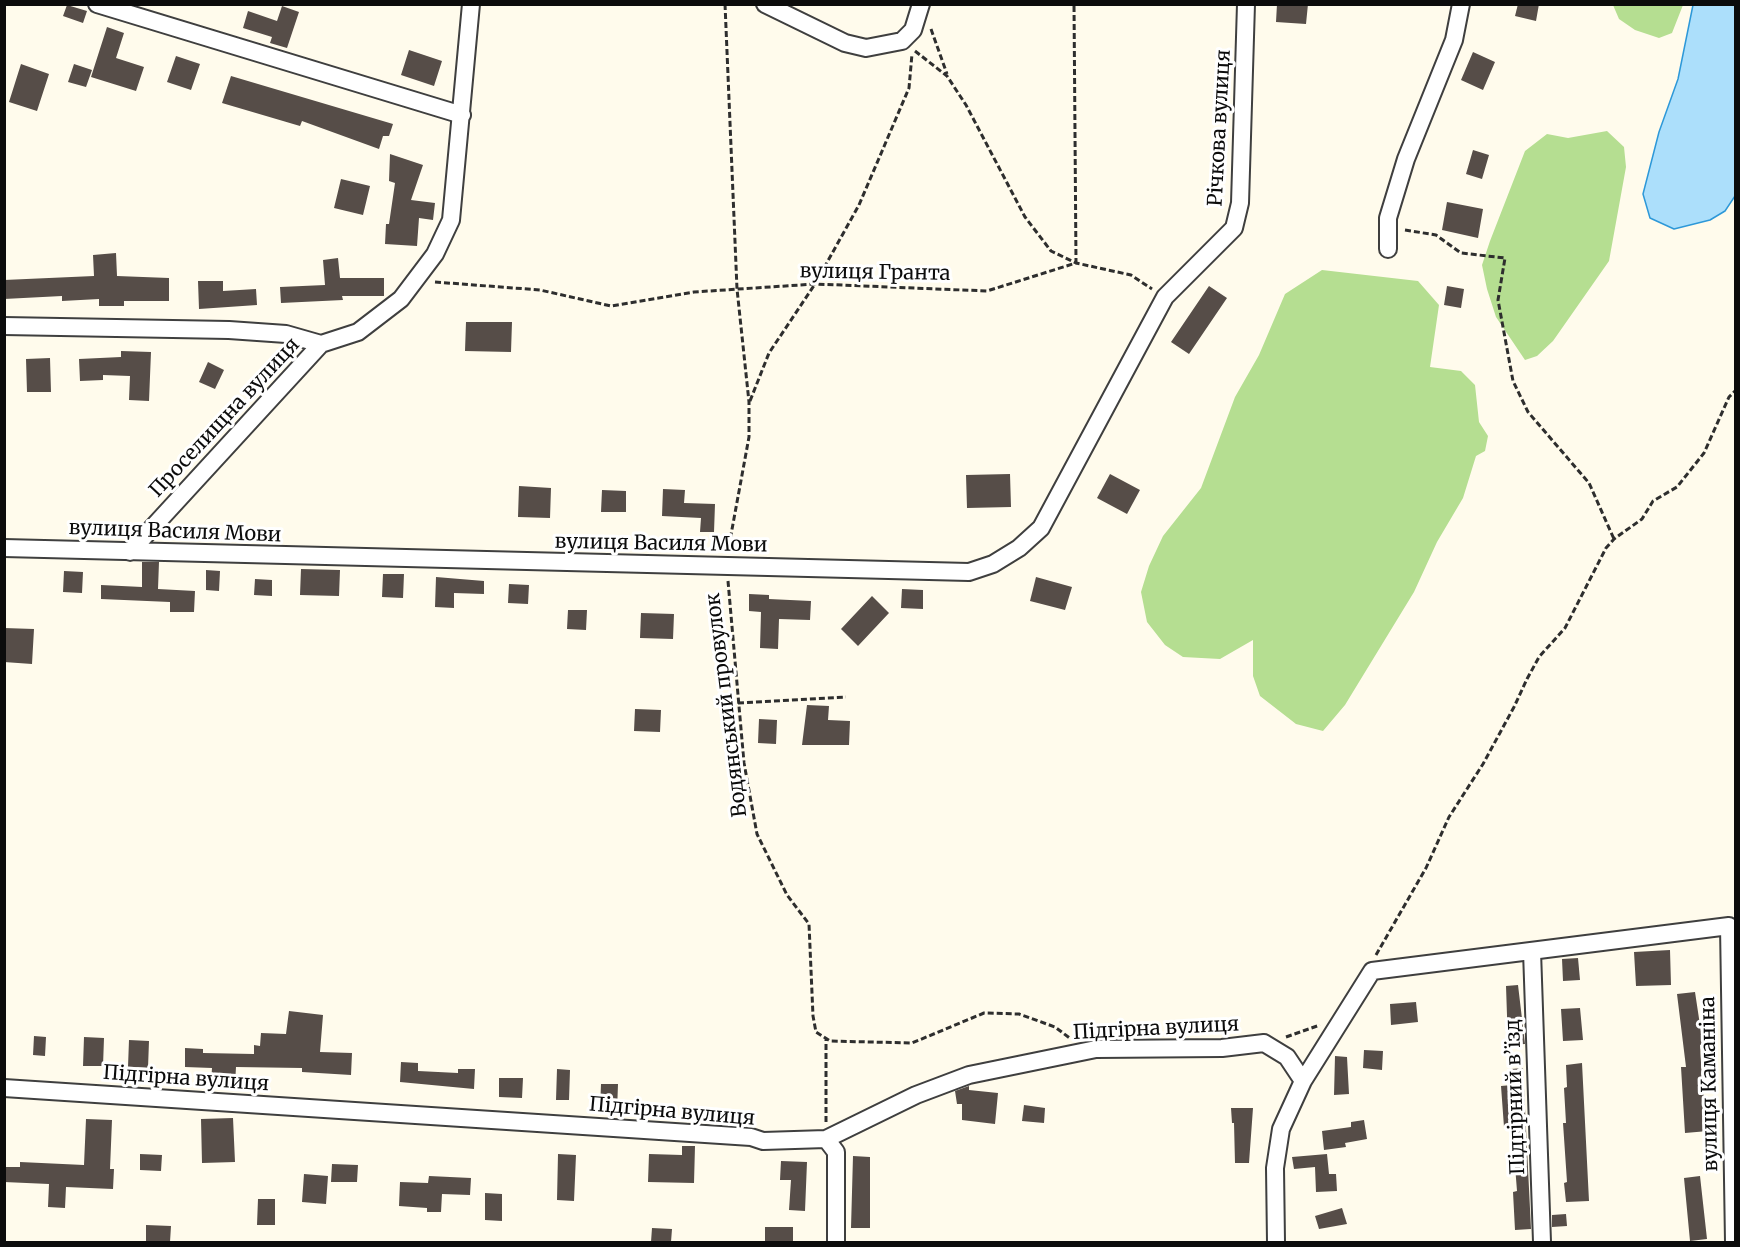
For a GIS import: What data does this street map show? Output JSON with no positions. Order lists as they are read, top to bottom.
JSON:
{
  "streets": {
    "street": [
      "Річкова вулиця",
      "Проселищна вулиця",
      "вулиця Василя Мови",
      "Підгірна вулиця",
      "вулиця Каманіна",
      "Підгірний в’їзд"
    ],
    "path": ["вулиця Гранта", "Водянський провулок"]
  },
  "crossings": [
    ["Річкова вулиця", "вулиця Василя Мови"],
    ["вулиця Гранта", "Проселищна вулиця"],
    ["вулиця Гранта", "Водянський провулок"],
    ["Проселищна вулиця", "вулиця Василя Мови"],
    ["вулиця Василя Мови", "Водянський провулок"],
    ["вулиця Каманіна", "Підгірний в’їзд"]
  ]
}
